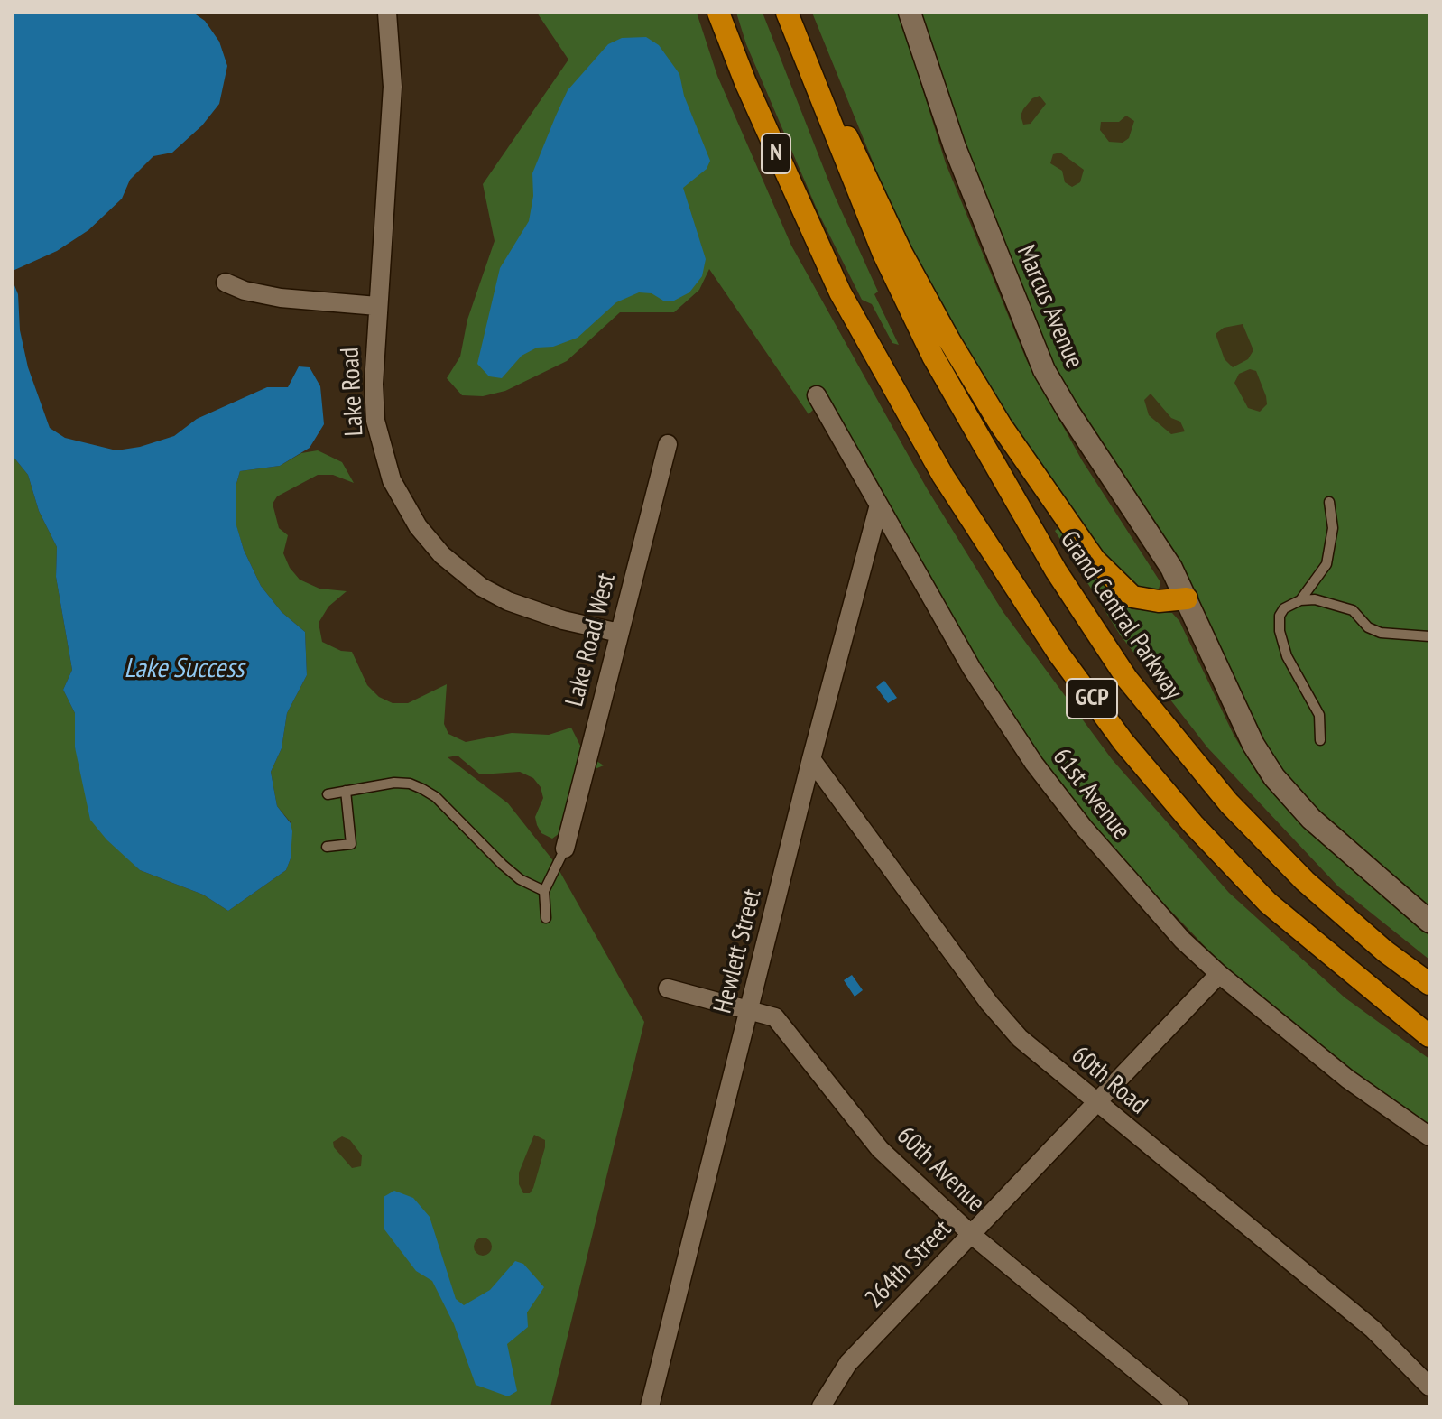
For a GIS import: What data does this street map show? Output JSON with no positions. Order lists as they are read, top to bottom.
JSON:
{
  "streets": {
    "highway": ["N", "Grand Central Parkway", "GCP"],
    "main road": ["Marcus Avenue"],
    "street": [
      "Lake Road",
      "Lake Road West",
      "61st Avenue",
      "Hewlett Street",
      "60th Road",
      "60th Avenue",
      "264th Street"
    ]
  },
  "crossings": [
    ["N", "GCP"],
    ["Lake Road", "Lake Road West"],
    ["61st Avenue", "Hewlett Street"],
    ["61st Avenue", "264th Street"],
    ["Hewlett Street", "60th Road"],
    ["Hewlett Street", "60th Avenue"],
    ["60th Road", "264th Street"],
    ["60th Avenue", "264th Street"]
  ],
  "water": ["Lake Success"]
}
